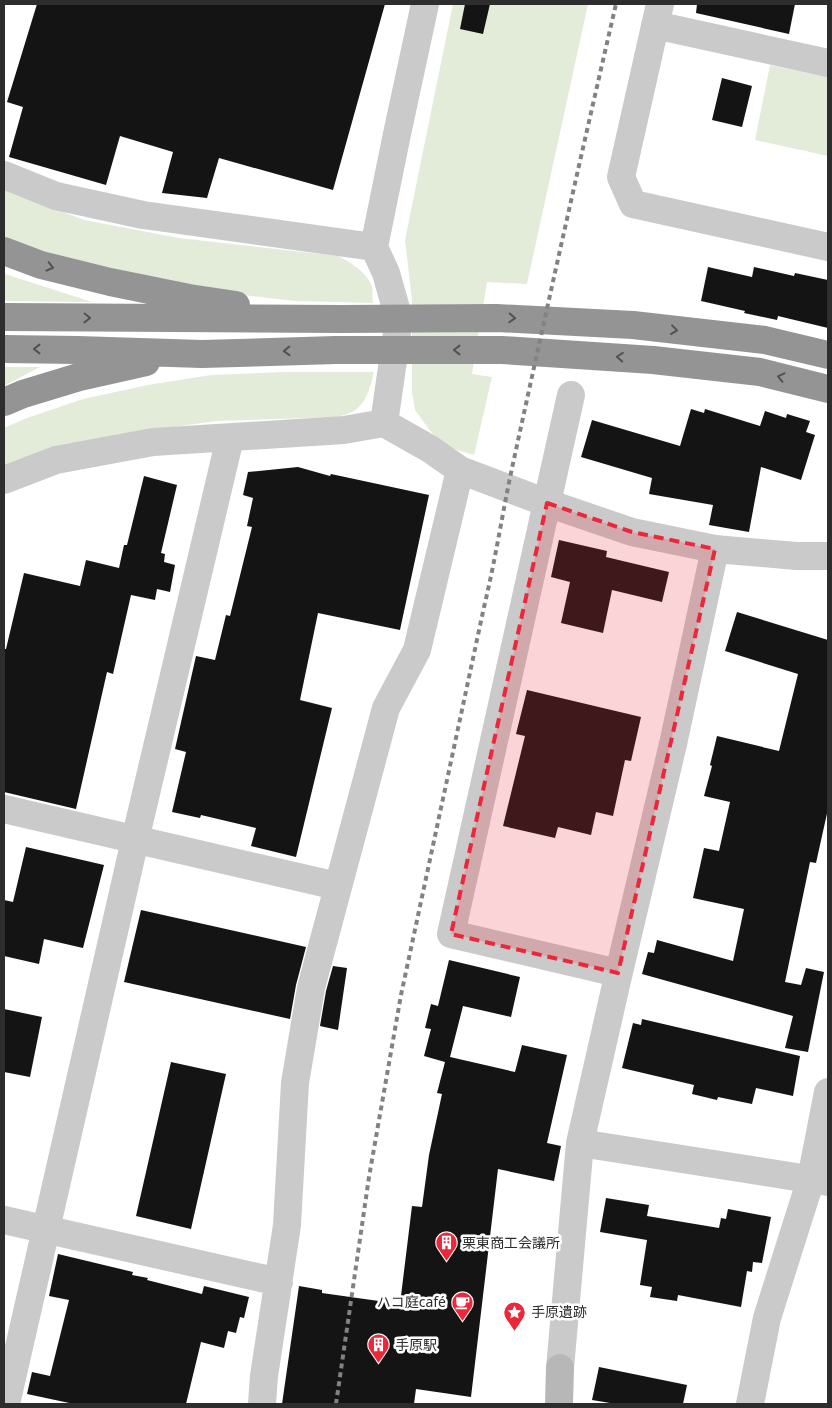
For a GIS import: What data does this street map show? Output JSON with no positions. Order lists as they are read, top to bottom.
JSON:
{
  "places": {
    "building": ["栗東商工会議所", "手原駅"],
    "cafe": ["ハコ庭café"],
    "place": ["手原遺跡"]
  }
}
